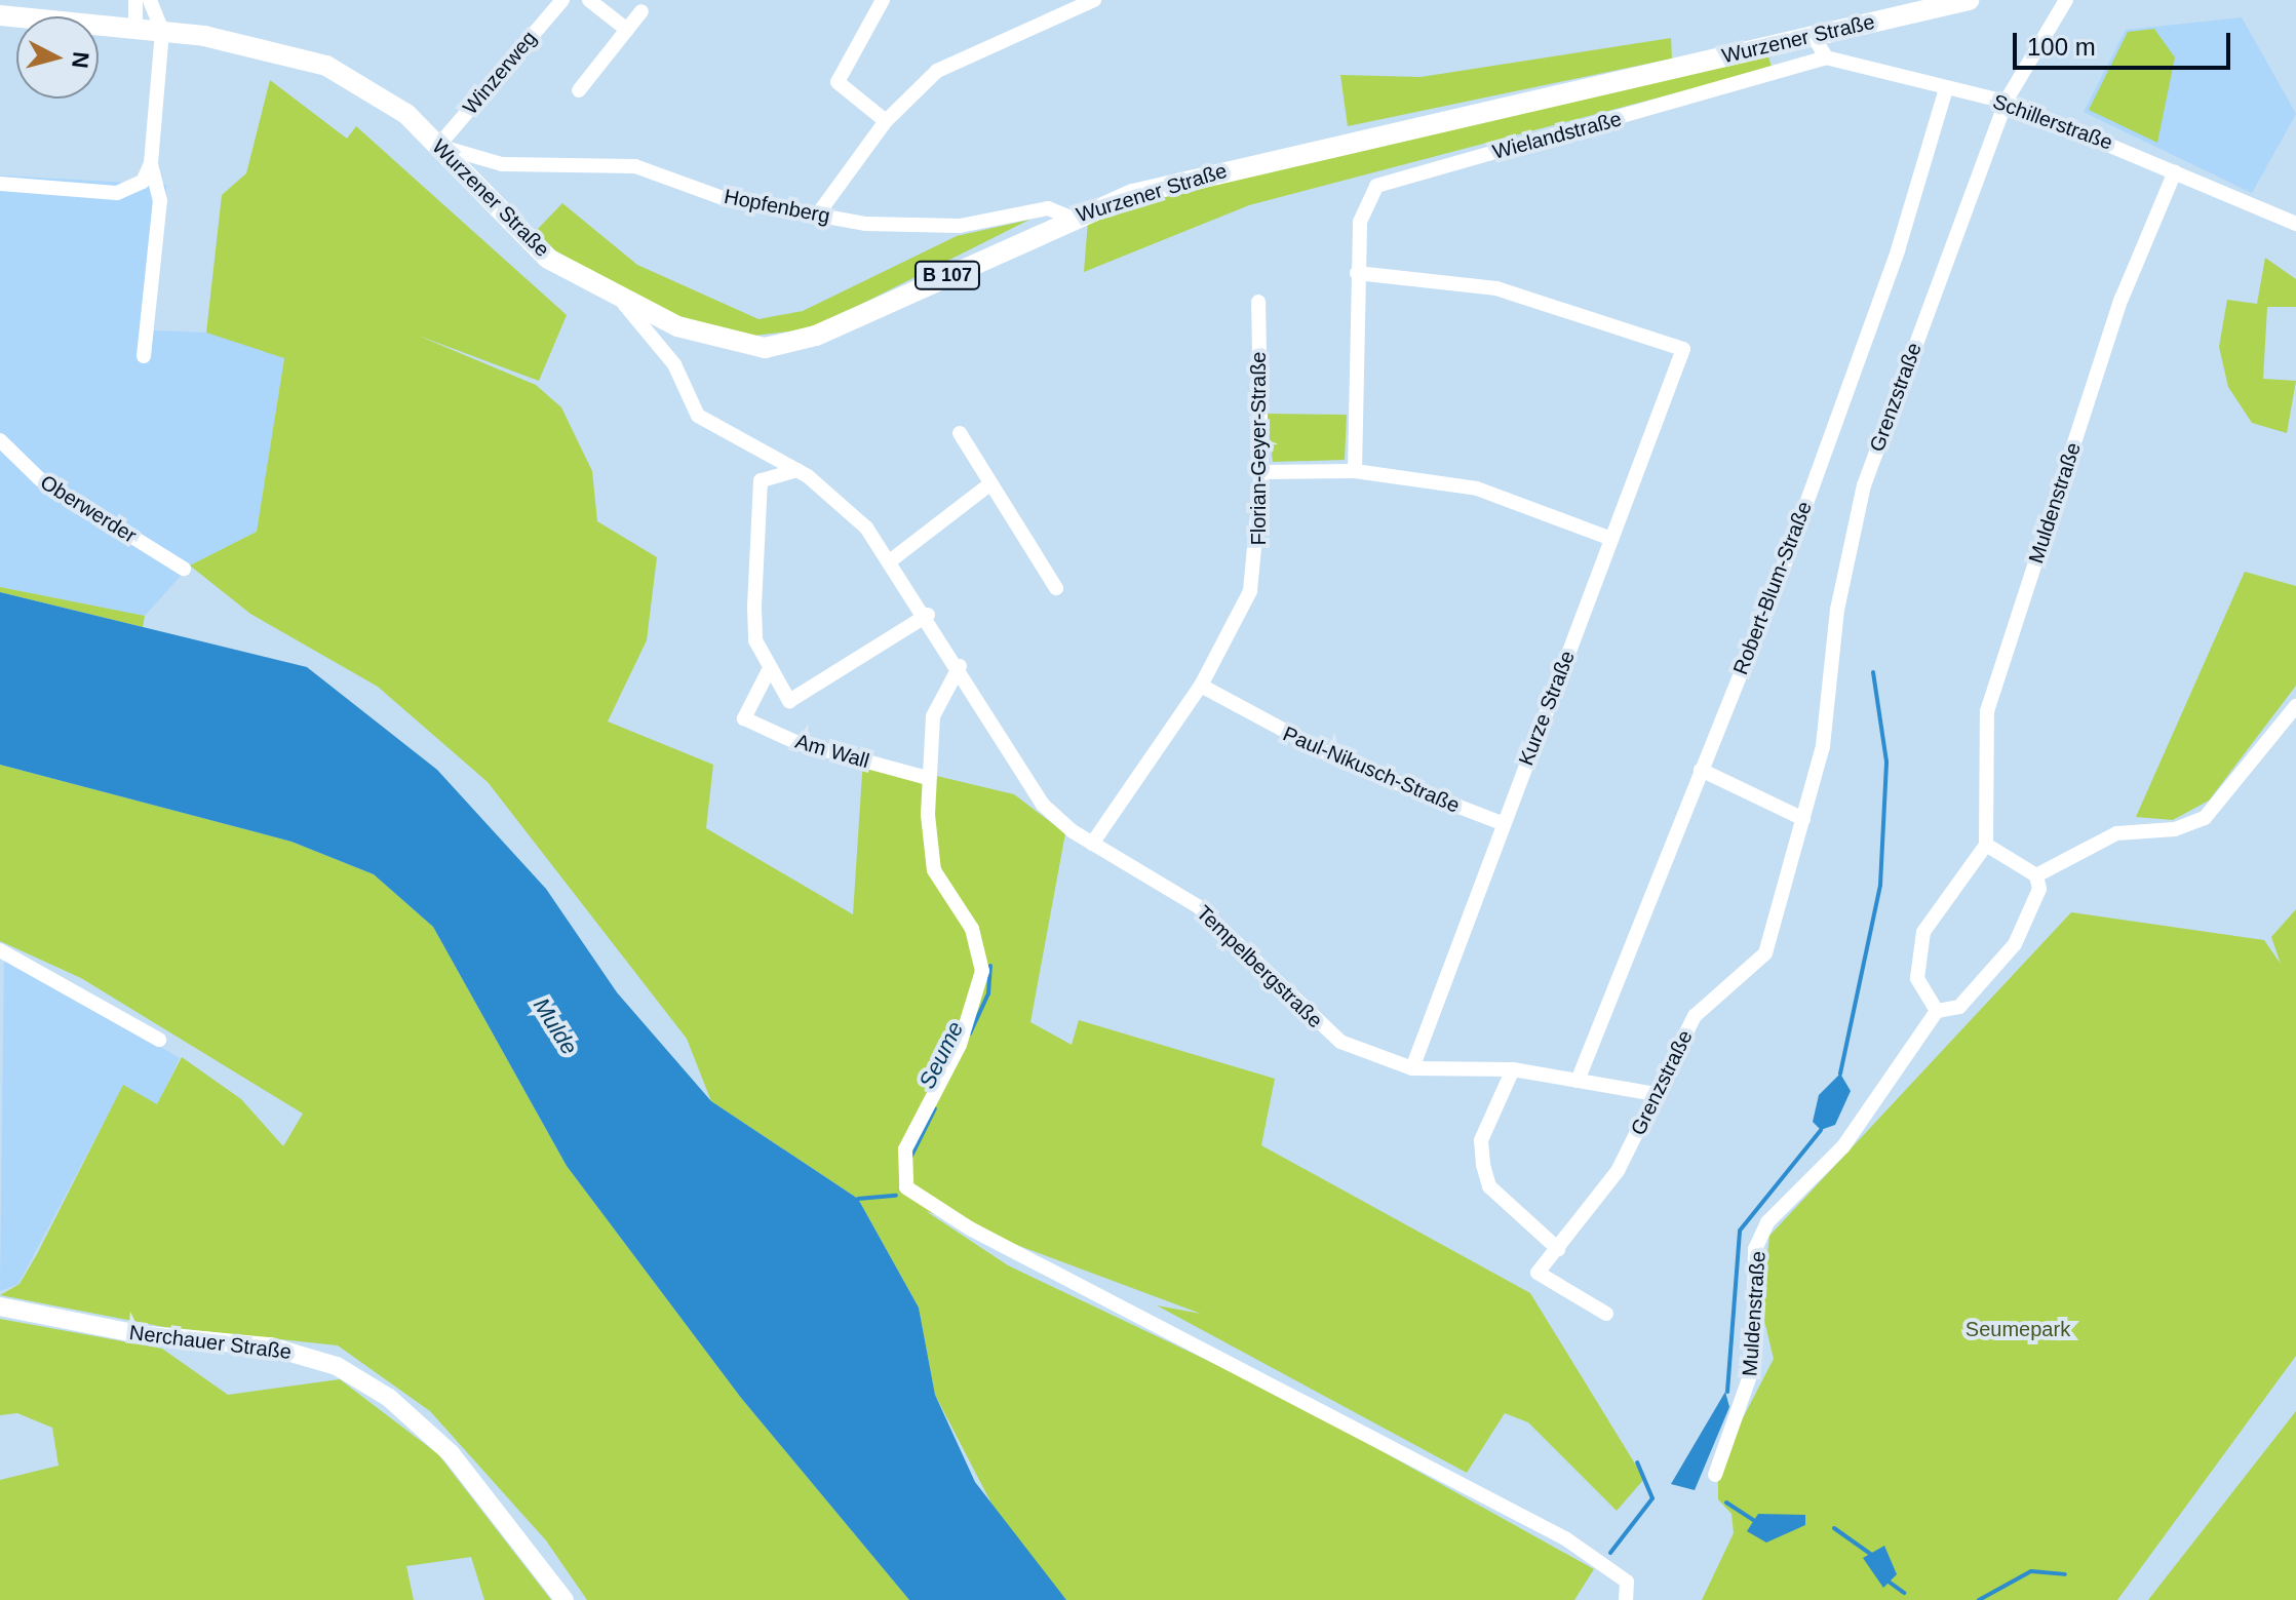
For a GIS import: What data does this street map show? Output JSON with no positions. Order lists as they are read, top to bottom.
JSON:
{
  "streets": {
    "main road": ["Wurzener Straße", "B 107", "Nerchauer Straße"],
    "street": [
      "Winzerweg",
      "Schillerstraße",
      "Wielandstraße",
      "Hopfenberg",
      "Grenzstraße",
      "Florian-Geyer-Straße",
      "Muldenstraße",
      "Oberwerder",
      "Robert-Blum-Straße",
      "Kurze Straße",
      "Am Wall",
      "Paul-Nikusch-Straße",
      "Tempelbergstraße"
    ]
  },
  "crossings": [
    ["Wurzener Straße", "Winzerweg"],
    ["Wurzener Straße", "Hopfenberg"],
    ["Wurzener Straße", "Tempelbergstraße"],
    ["Winzerweg", "Hopfenberg"],
    ["Schillerstraße", "Wielandstraße"],
    ["Schillerstraße", "Grenzstraße"],
    ["Schillerstraße", "Muldenstraße"],
    ["Schillerstraße", "Robert-Blum-Straße"],
    ["Wielandstraße", "Kurze Straße"],
    ["Grenzstraße", "Tempelbergstraße"],
    ["Florian-Geyer-Straße", "Paul-Nikusch-Straße"],
    ["Florian-Geyer-Straße", "Tempelbergstraße"],
    ["Robert-Blum-Straße", "Tempelbergstraße"],
    ["Kurze Straße", "Paul-Nikusch-Straße"],
    ["Kurze Straße", "Tempelbergstraße"],
    ["Am Wall", "Tempelbergstraße"]
  ],
  "water": ["Mulde", "Seume"],
  "parks": ["Seumepark"],
  "scale_bar": "100 m",
  "north": "right"
}
